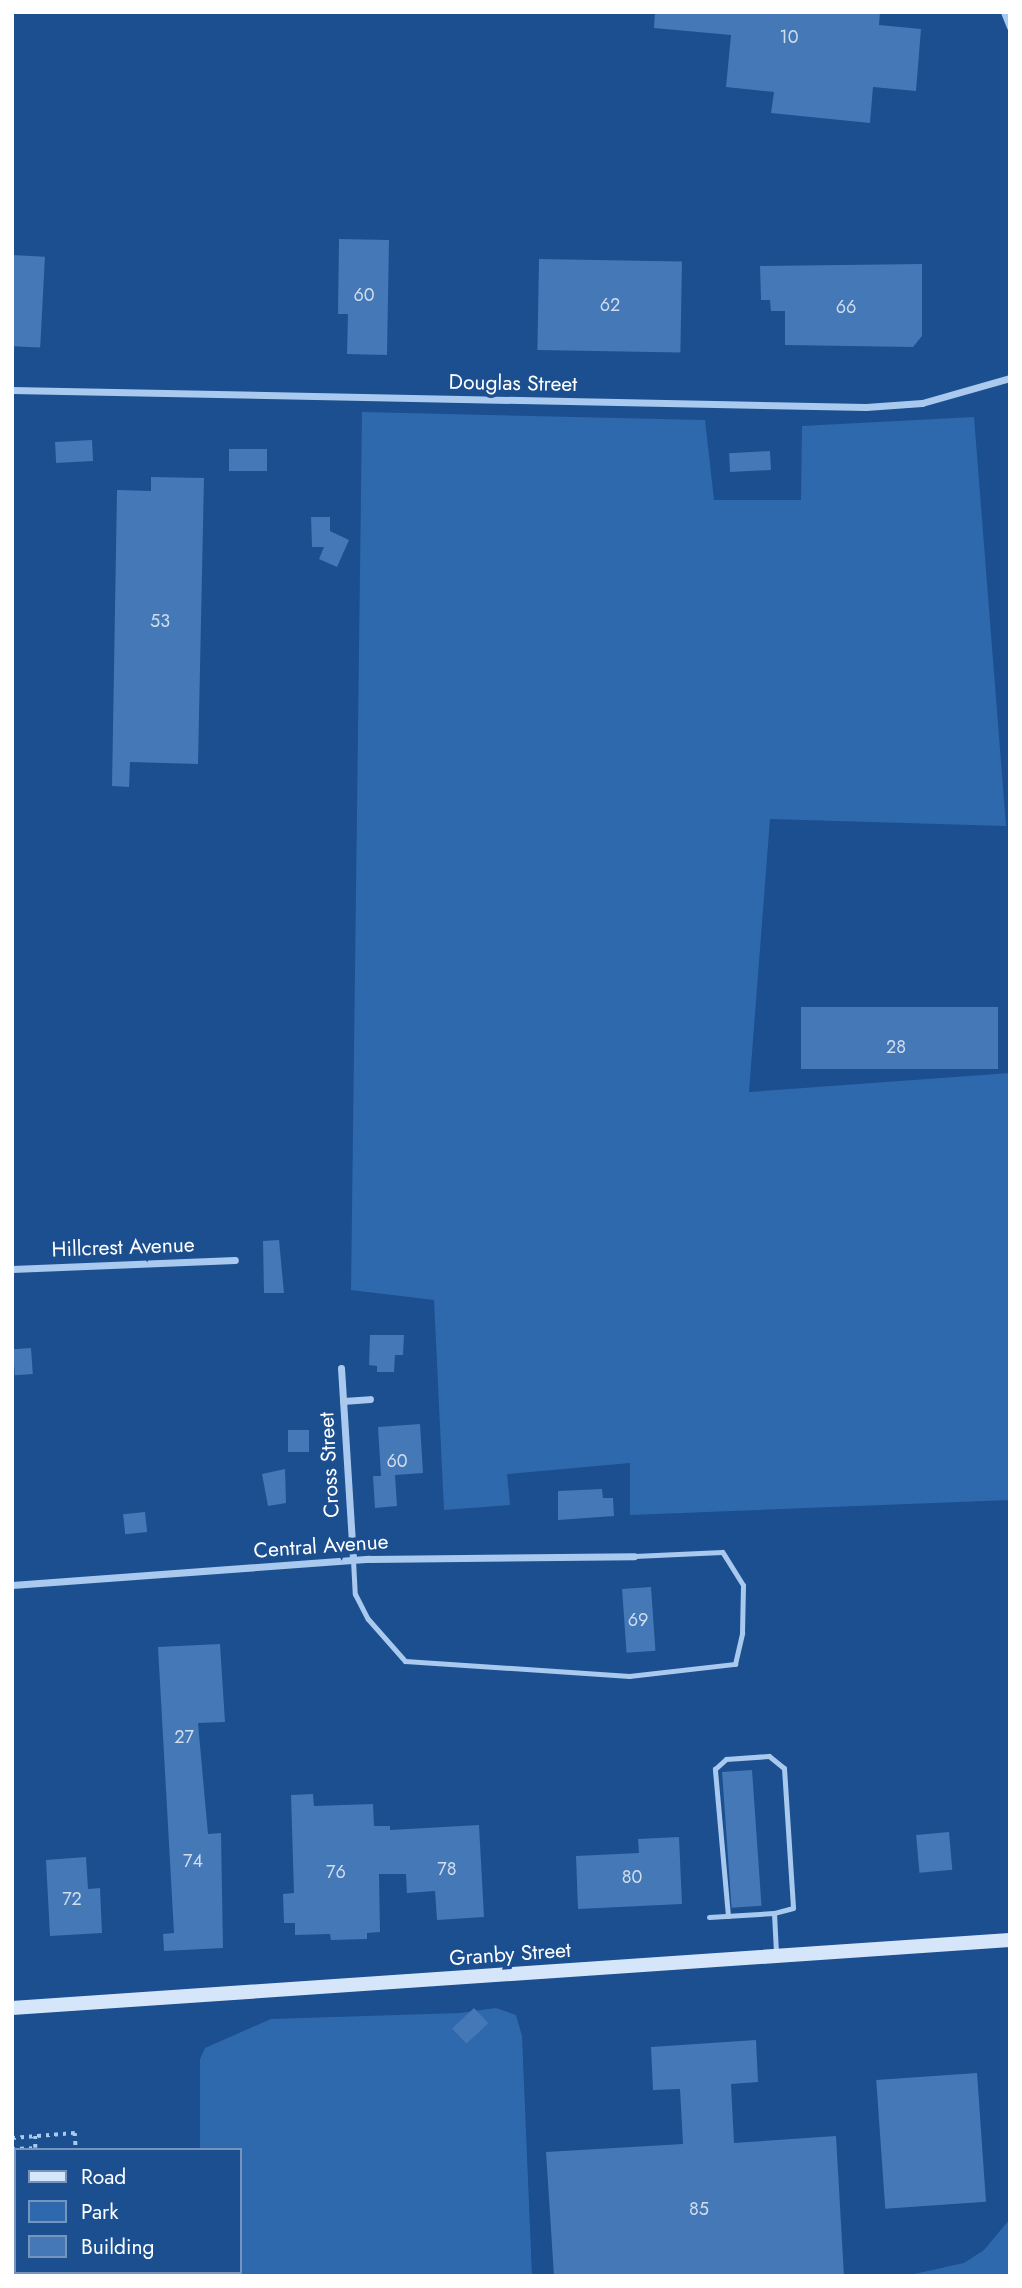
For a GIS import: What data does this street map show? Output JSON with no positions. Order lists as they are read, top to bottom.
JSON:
{
  "streets": {
    "main road": ["Granby Street"],
    "street": [
      "Douglas Street",
      "Hillcrest Avenue",
      "Cross Street",
      "Central Avenue"
    ]
  },
  "crossings": [
    ["Cross Street", "Central Avenue"]
  ],
  "house_numbers": [
    "10",
    "60",
    "62",
    "66",
    "53",
    "28",
    "60",
    "69",
    "27",
    "74",
    "78",
    "76",
    "80",
    "72",
    "85"
  ],
  "legend": ["Road", "Park", "Building"]
}
